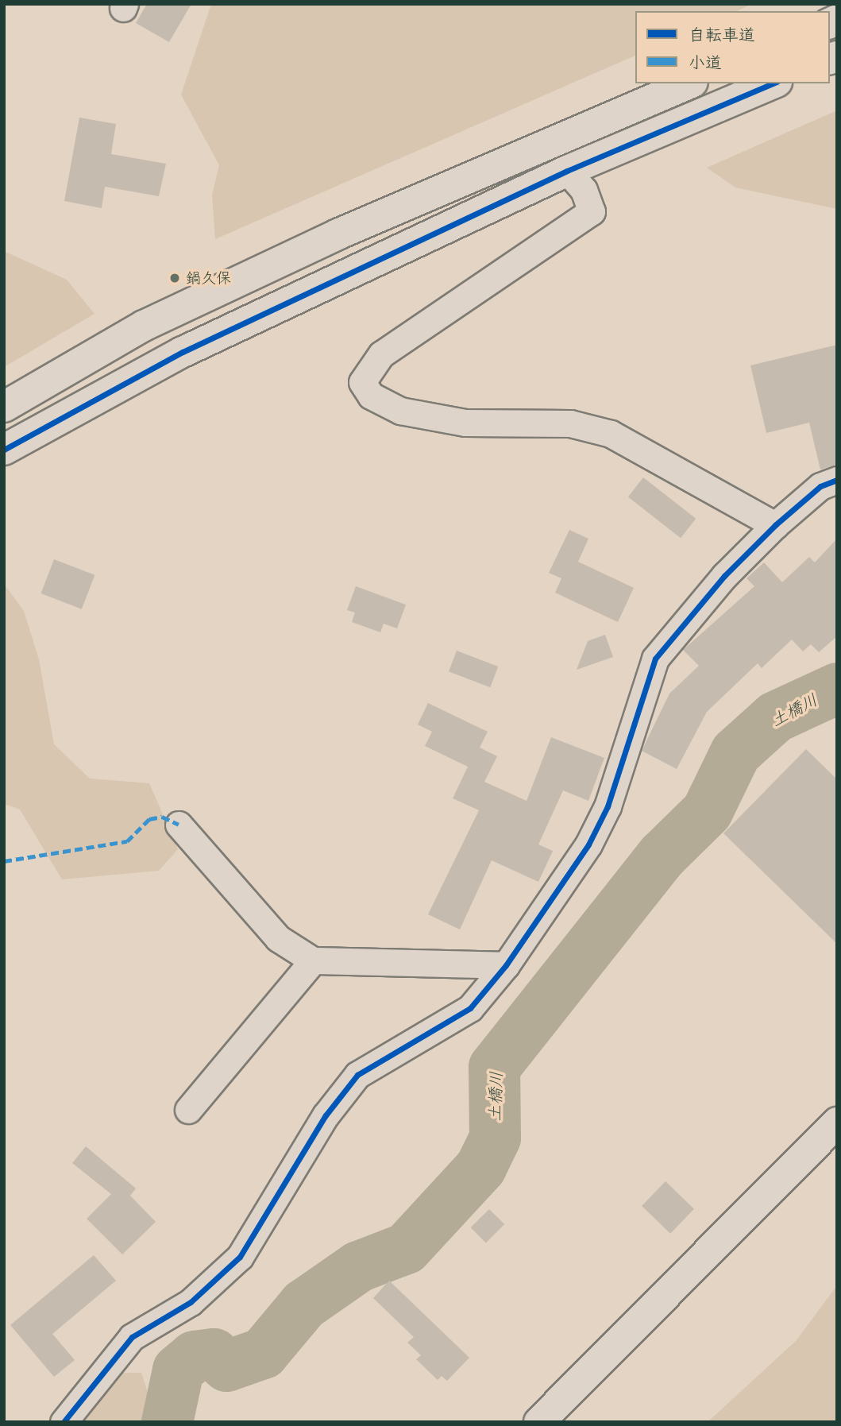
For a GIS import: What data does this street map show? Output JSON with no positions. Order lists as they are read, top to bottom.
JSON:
{
  "water": ["土橋川"],
  "places": ["鍋久保"],
  "legend": ["自転車道", "小道"]
}
